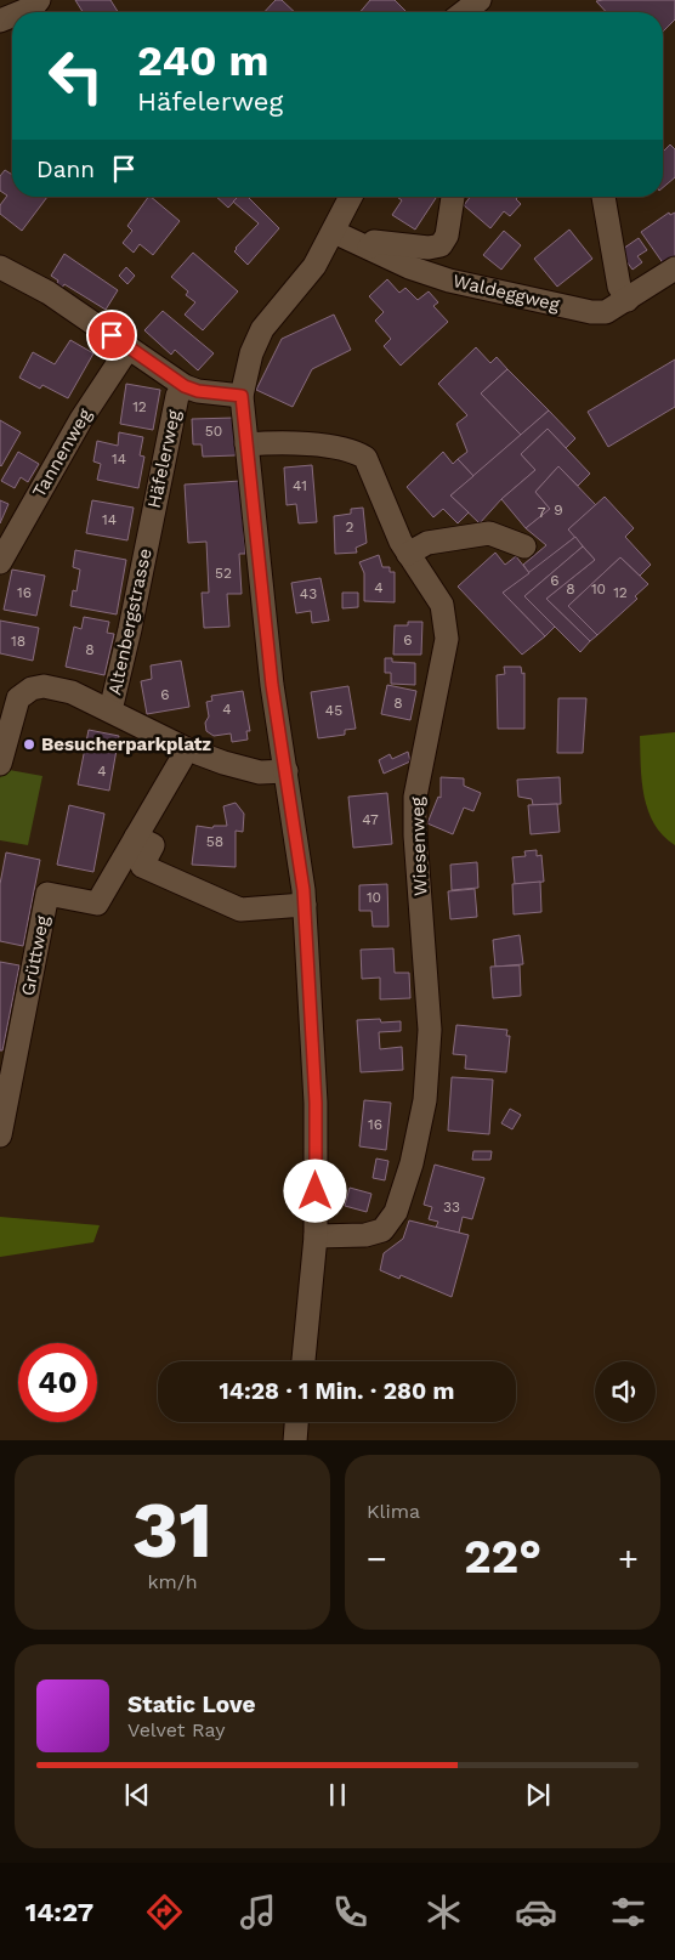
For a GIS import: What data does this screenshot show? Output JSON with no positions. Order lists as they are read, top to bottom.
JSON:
{
  "streets": {
    "street": [
      "Waldeggweg",
      "Tannenweg",
      "Häfelerweg",
      "Altenbergstrasse",
      "Wiesenweg",
      "Grüttweg"
    ]
  },
  "crossings": [
    ["Tannenweg", "Häfelerweg"],
    ["Häfelerweg", "Altenbergstrasse"]
  ],
  "places": ["Besucherparkplatz"],
  "house_numbers": [
    "12",
    "50",
    "14",
    "41",
    "9",
    "7",
    "14",
    "2",
    "52",
    "6",
    "4",
    "8",
    "10",
    "16",
    "12",
    "43",
    "6",
    "18",
    "8",
    "6",
    "8",
    "4",
    "45",
    "4",
    "47",
    "58",
    "10",
    "16",
    "33"
  ],
  "page": {
    "turn": ["240 m", "Häfelerweg"],
    "then": "Dann",
    "limit": "40",
    "trip": "14:28 · 1 Min. · 280 m",
    "tile": [
      ["31", "km/h"],
      "Klima"
    ],
    "heat": ["−", "22°", "+"],
    "song": ["Static Love", "Velvet Ray"],
    "tabs": "14:27"
  }
}
